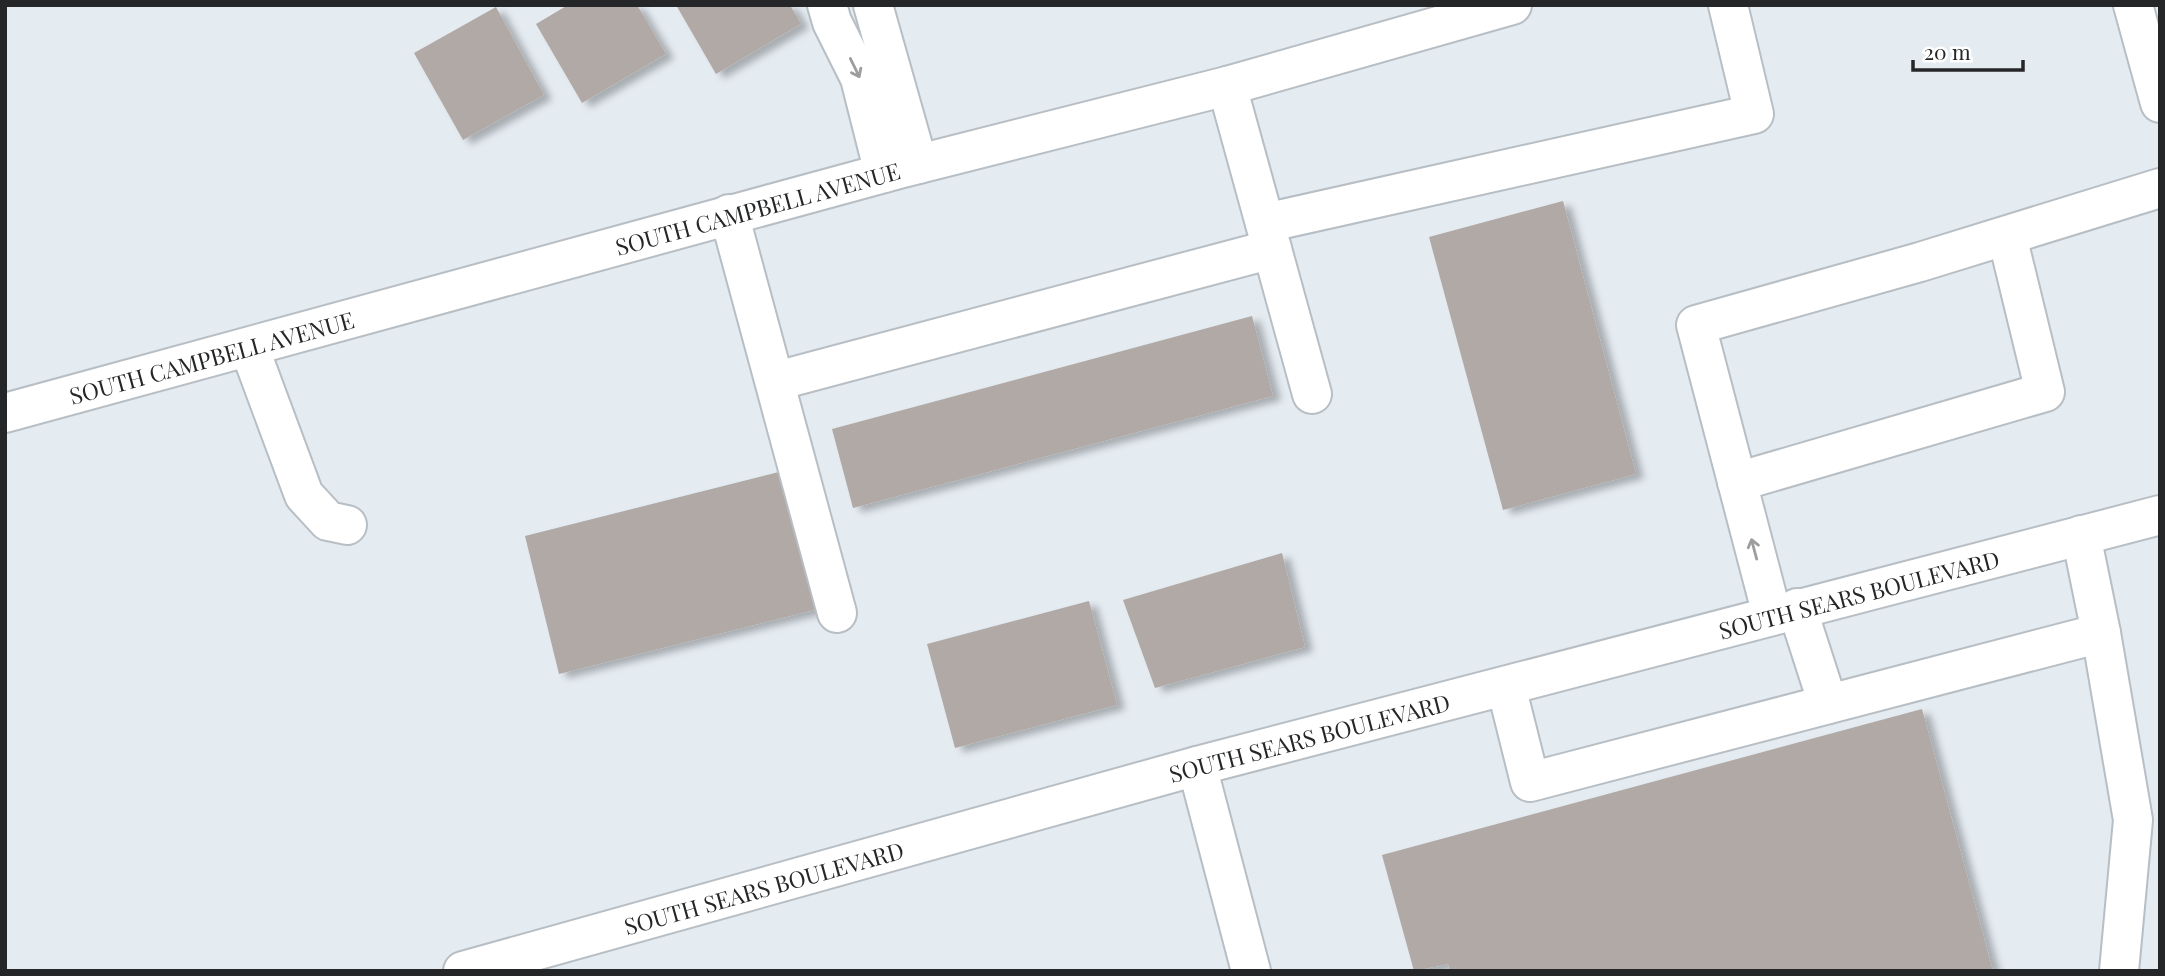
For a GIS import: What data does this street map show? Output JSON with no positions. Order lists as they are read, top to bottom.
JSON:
{
  "streets": {
    "street": ["SOUTH CAMPBELL AVENUE", "SOUTH SEARS BOULEVARD"]
  },
  "scale_bar": "20 m"
}
